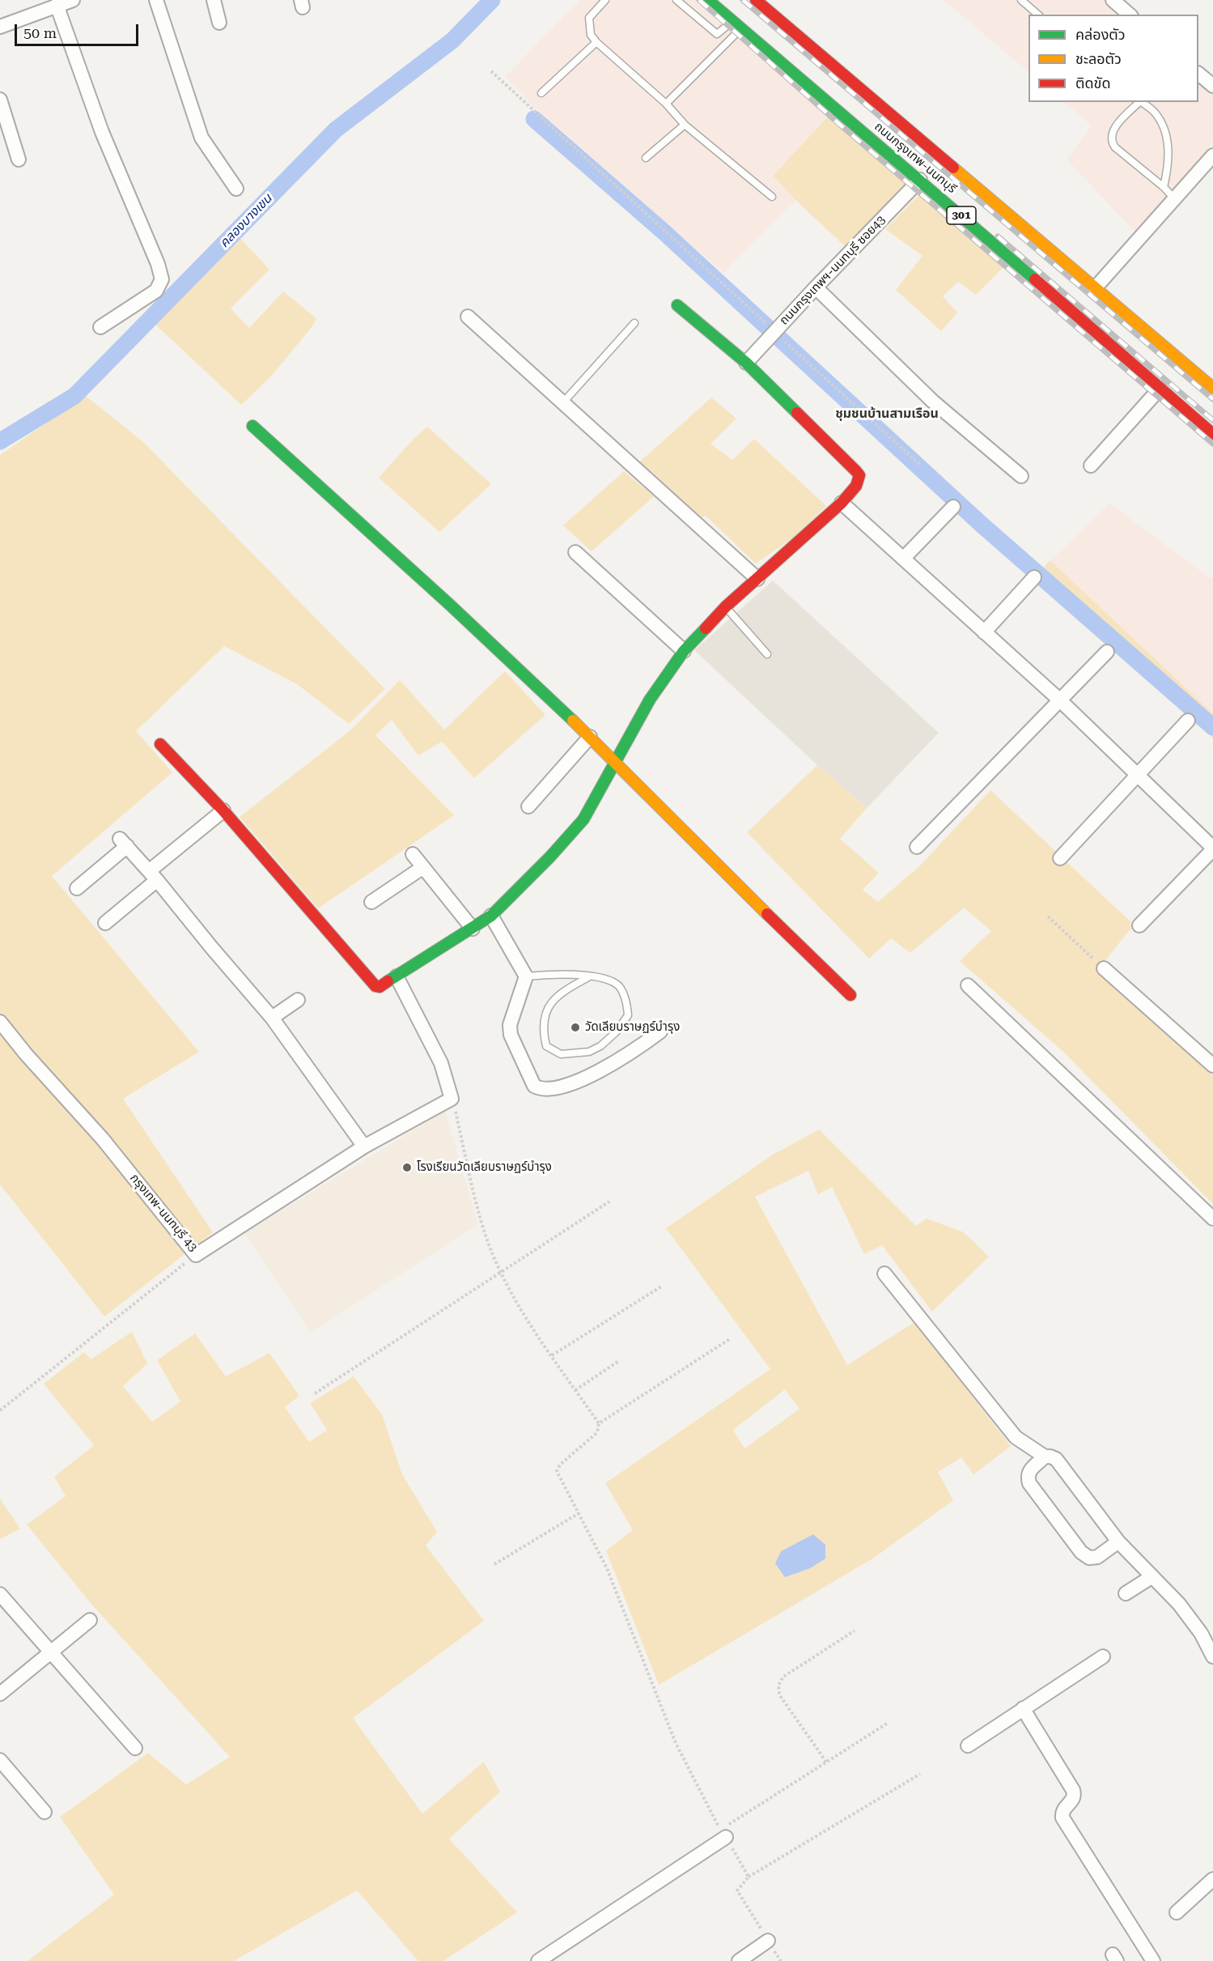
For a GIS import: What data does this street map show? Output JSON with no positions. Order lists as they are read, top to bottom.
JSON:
{
  "streets": {
    "street": [
      "ถนนกรุงเทพ-นนทบุรี",
      "301",
      "ถนนกรุงเทพฯ-นนทบุรี ซอย43",
      "กรุงเทพ-นนทบุรี 43"
    ]
  },
  "crossings": [
    ["ถนนกรุงเทพ-นนทบุรี", "ถนนกรุงเทพฯ-นนทบุรี ซอย43"]
  ],
  "districts": ["ชุมชนบ้านสามเรือน"],
  "water": ["คลองบางเขน"],
  "places": ["วัดเลียบราษฏร์บำรุง", "โรงเรียนวัดเลียบราษฏร์บำรุง"],
  "legend": ["คล่องตัว", "ชะลอตัว", "ติดขัด"],
  "scale_bar": "50 m"
}
